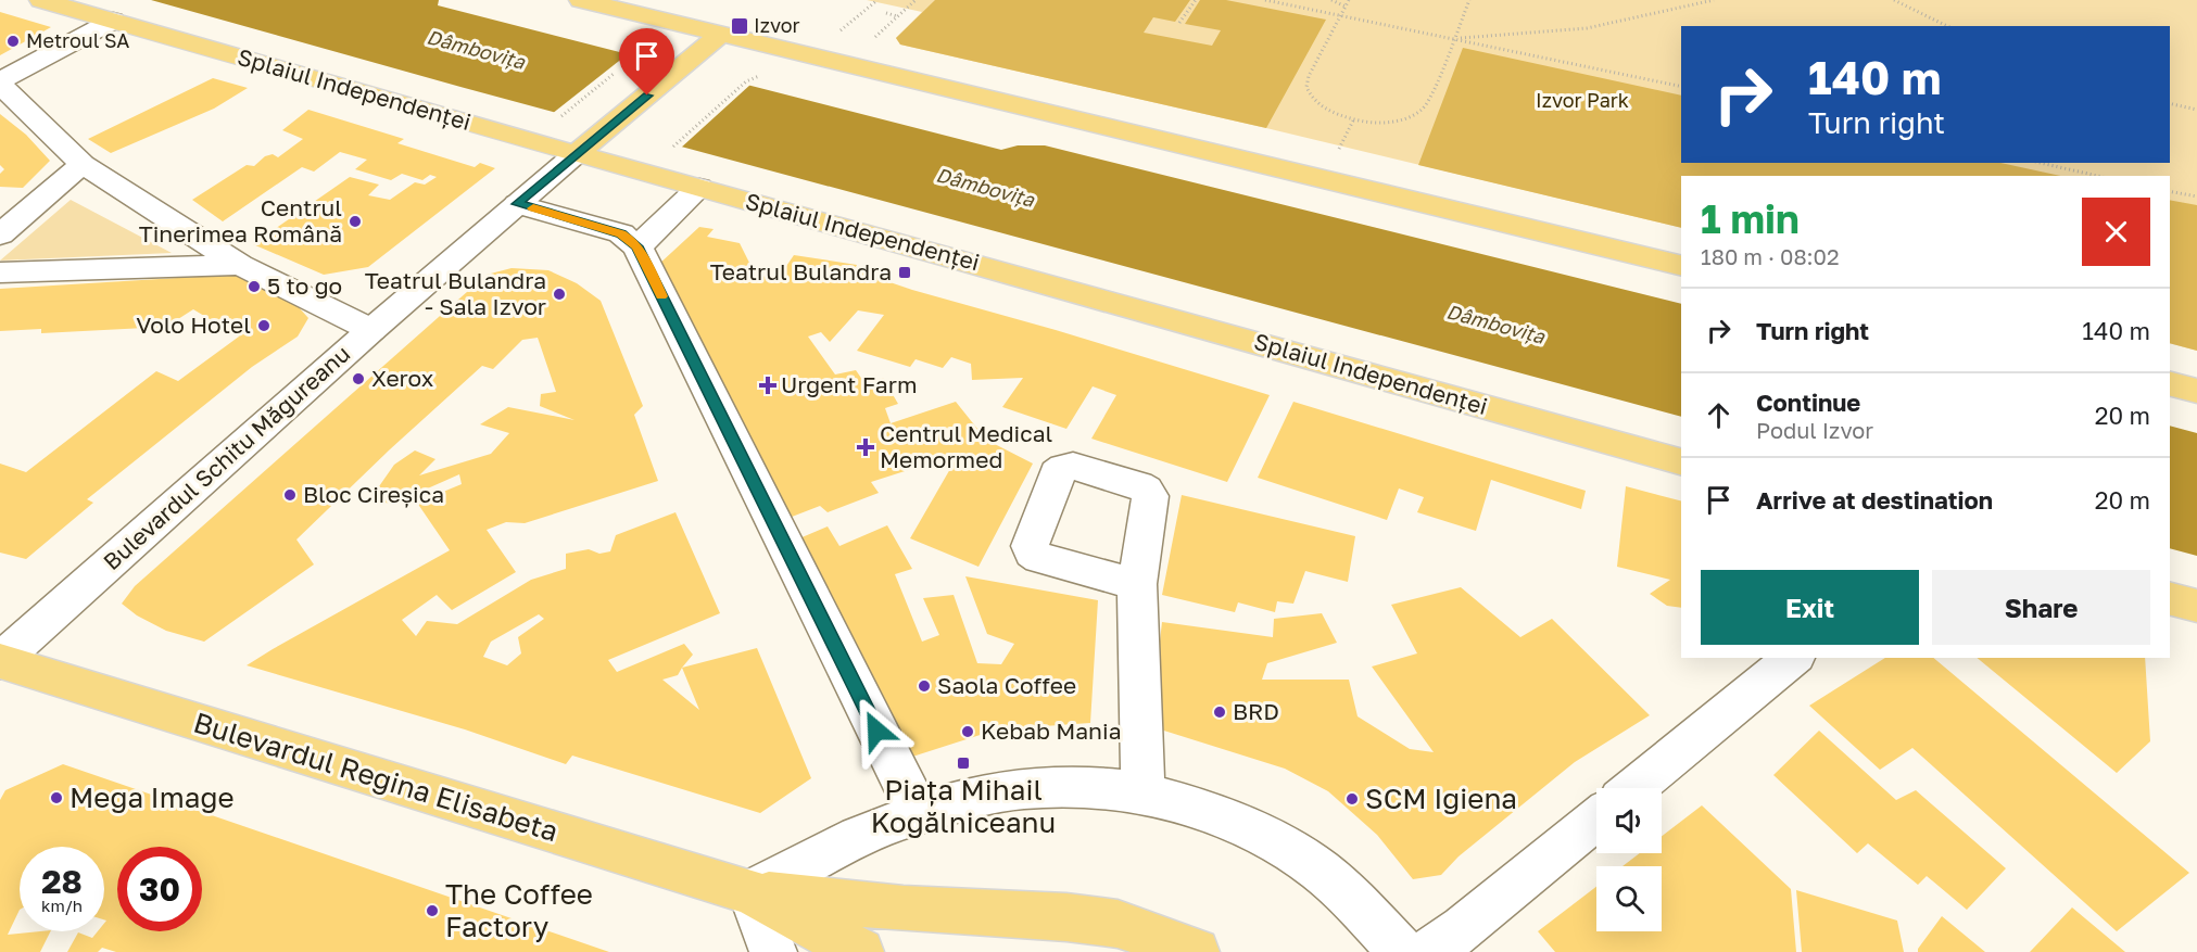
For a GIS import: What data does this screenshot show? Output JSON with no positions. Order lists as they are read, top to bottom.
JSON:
{
  "streets": {
    "main road": ["Splaiul Independenței", "Bulevardul Regina Elisabeta"],
    "street": ["Bulevardul Schitu Măgureanu"]
  },
  "crossings": [
    ["Splaiul Independenței", "Bulevardul Schitu Măgureanu"],
    ["Bulevardul Schitu Măgureanu", "Bulevardul Regina Elisabeta"]
  ],
  "water": ["Dâmbovița"],
  "parks": ["Izvor Park"],
  "places": {
    "transit": ["Izvor", "Teatrul Bulandra", "Piața Mihail Kogălniceanu"],
    "other": [
      "Metroul SA",
      "Centrul Tinerimea Română",
      "5 to go",
      "Teatrul Bulandra - Sala Izvor",
      "Volo Hotel",
      "Xerox",
      "Bloc Cireșica",
      "Saola Coffee",
      "BRD",
      "Kebab Mania",
      "Mega Image",
      "SCM Igiena",
      "The Coffee Factory"
    ],
    "health": ["Urgent Farm", "Centrul Medical Memormed"]
  },
  "page": {
    "turn": ["140 m", "Turn right"],
    "heading": ["1 min", "180 m · 08:02"],
    "list": [
      {
        "name": "Turn right",
        "value": "140 m"
      },
      {
        "name": "Continue",
        "note": "Podul Izvor",
        "value": "20 m"
      },
      {
        "name": "Arrive at destination",
        "value": "20 m"
      }
    ],
    "buttons": ["Exit", "Share"],
    "speed": "28 km/h",
    "limit": "30"
  }
}
